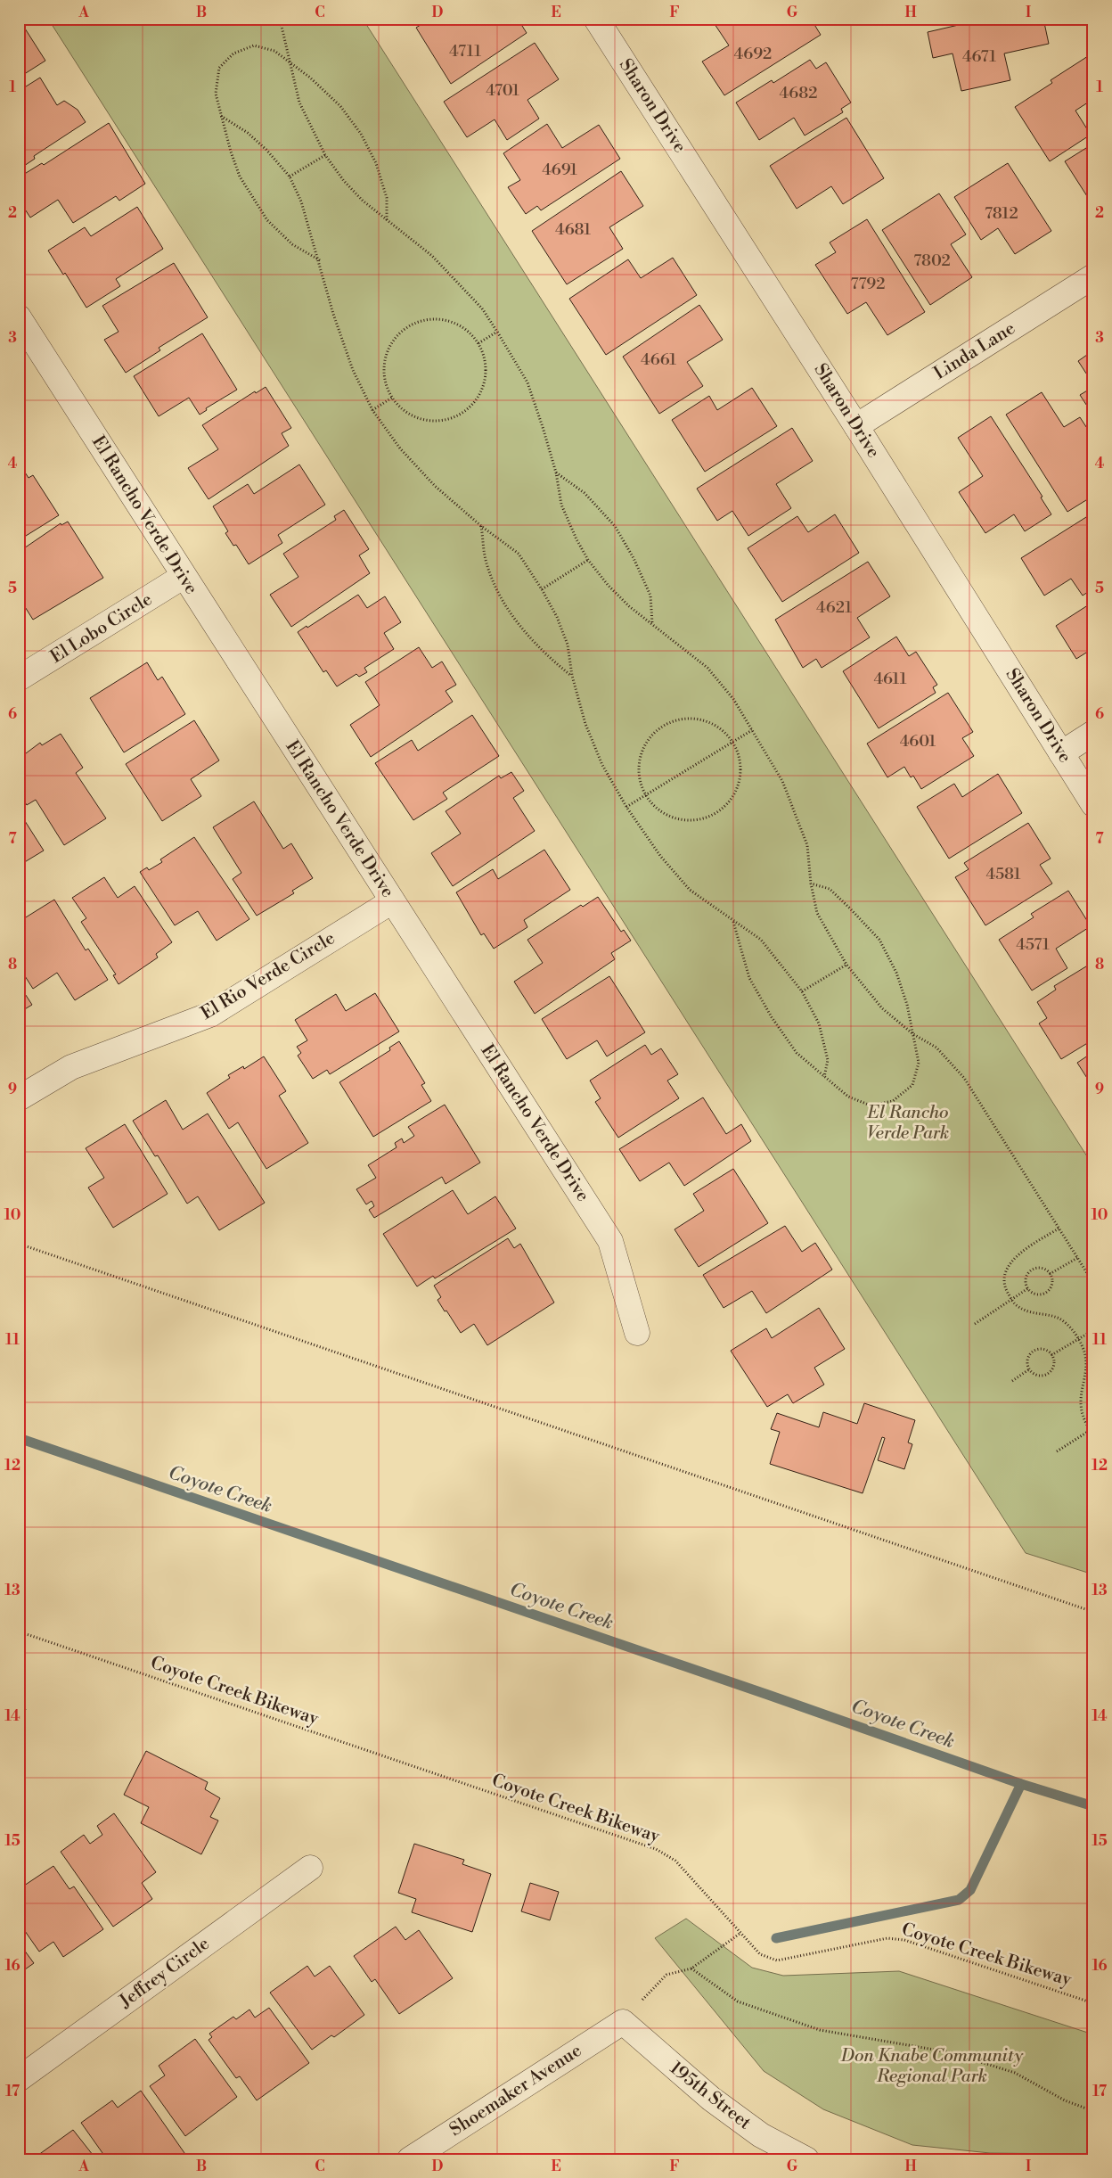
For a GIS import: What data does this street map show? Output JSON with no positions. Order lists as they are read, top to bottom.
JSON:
{
  "streets": {
    "street": [
      "Sharon Drive",
      "Linda Lane",
      "El Rancho Verde Drive",
      "El Lobo Circle",
      "El Rio Verde Circle",
      "Jeffrey Circle",
      "Shoemaker Avenue",
      "195th Street"
    ],
    "path": ["Coyote Creek Bikeway"]
  },
  "crossings": [
    ["Sharon Drive", "Linda Lane"],
    ["El Rancho Verde Drive", "El Lobo Circle"],
    ["El Rancho Verde Drive", "El Rio Verde Circle"],
    ["Shoemaker Avenue", "195th Street"]
  ],
  "water": ["Coyote Creek"],
  "parks": ["El Rancho Verde Park", "Don Knabe Community Regional Park"],
  "house_numbers": [
    "4711",
    "4692",
    "4671",
    "4701",
    "4682",
    "4691",
    "7812",
    "4681",
    "7802",
    "7792",
    "4661",
    "4621",
    "4611",
    "4601",
    "4581",
    "4571"
  ],
  "grid": {
    "columns": [
      "A",
      "B",
      "C",
      "D",
      "E",
      "F",
      "G",
      "H",
      "I"
    ],
    "rows": [
      "1",
      "2",
      "3",
      "4",
      "5",
      "6",
      "7",
      "8",
      "9",
      "10",
      "11",
      "12",
      "13",
      "14",
      "15",
      "16",
      "17"
    ]
  }
}
